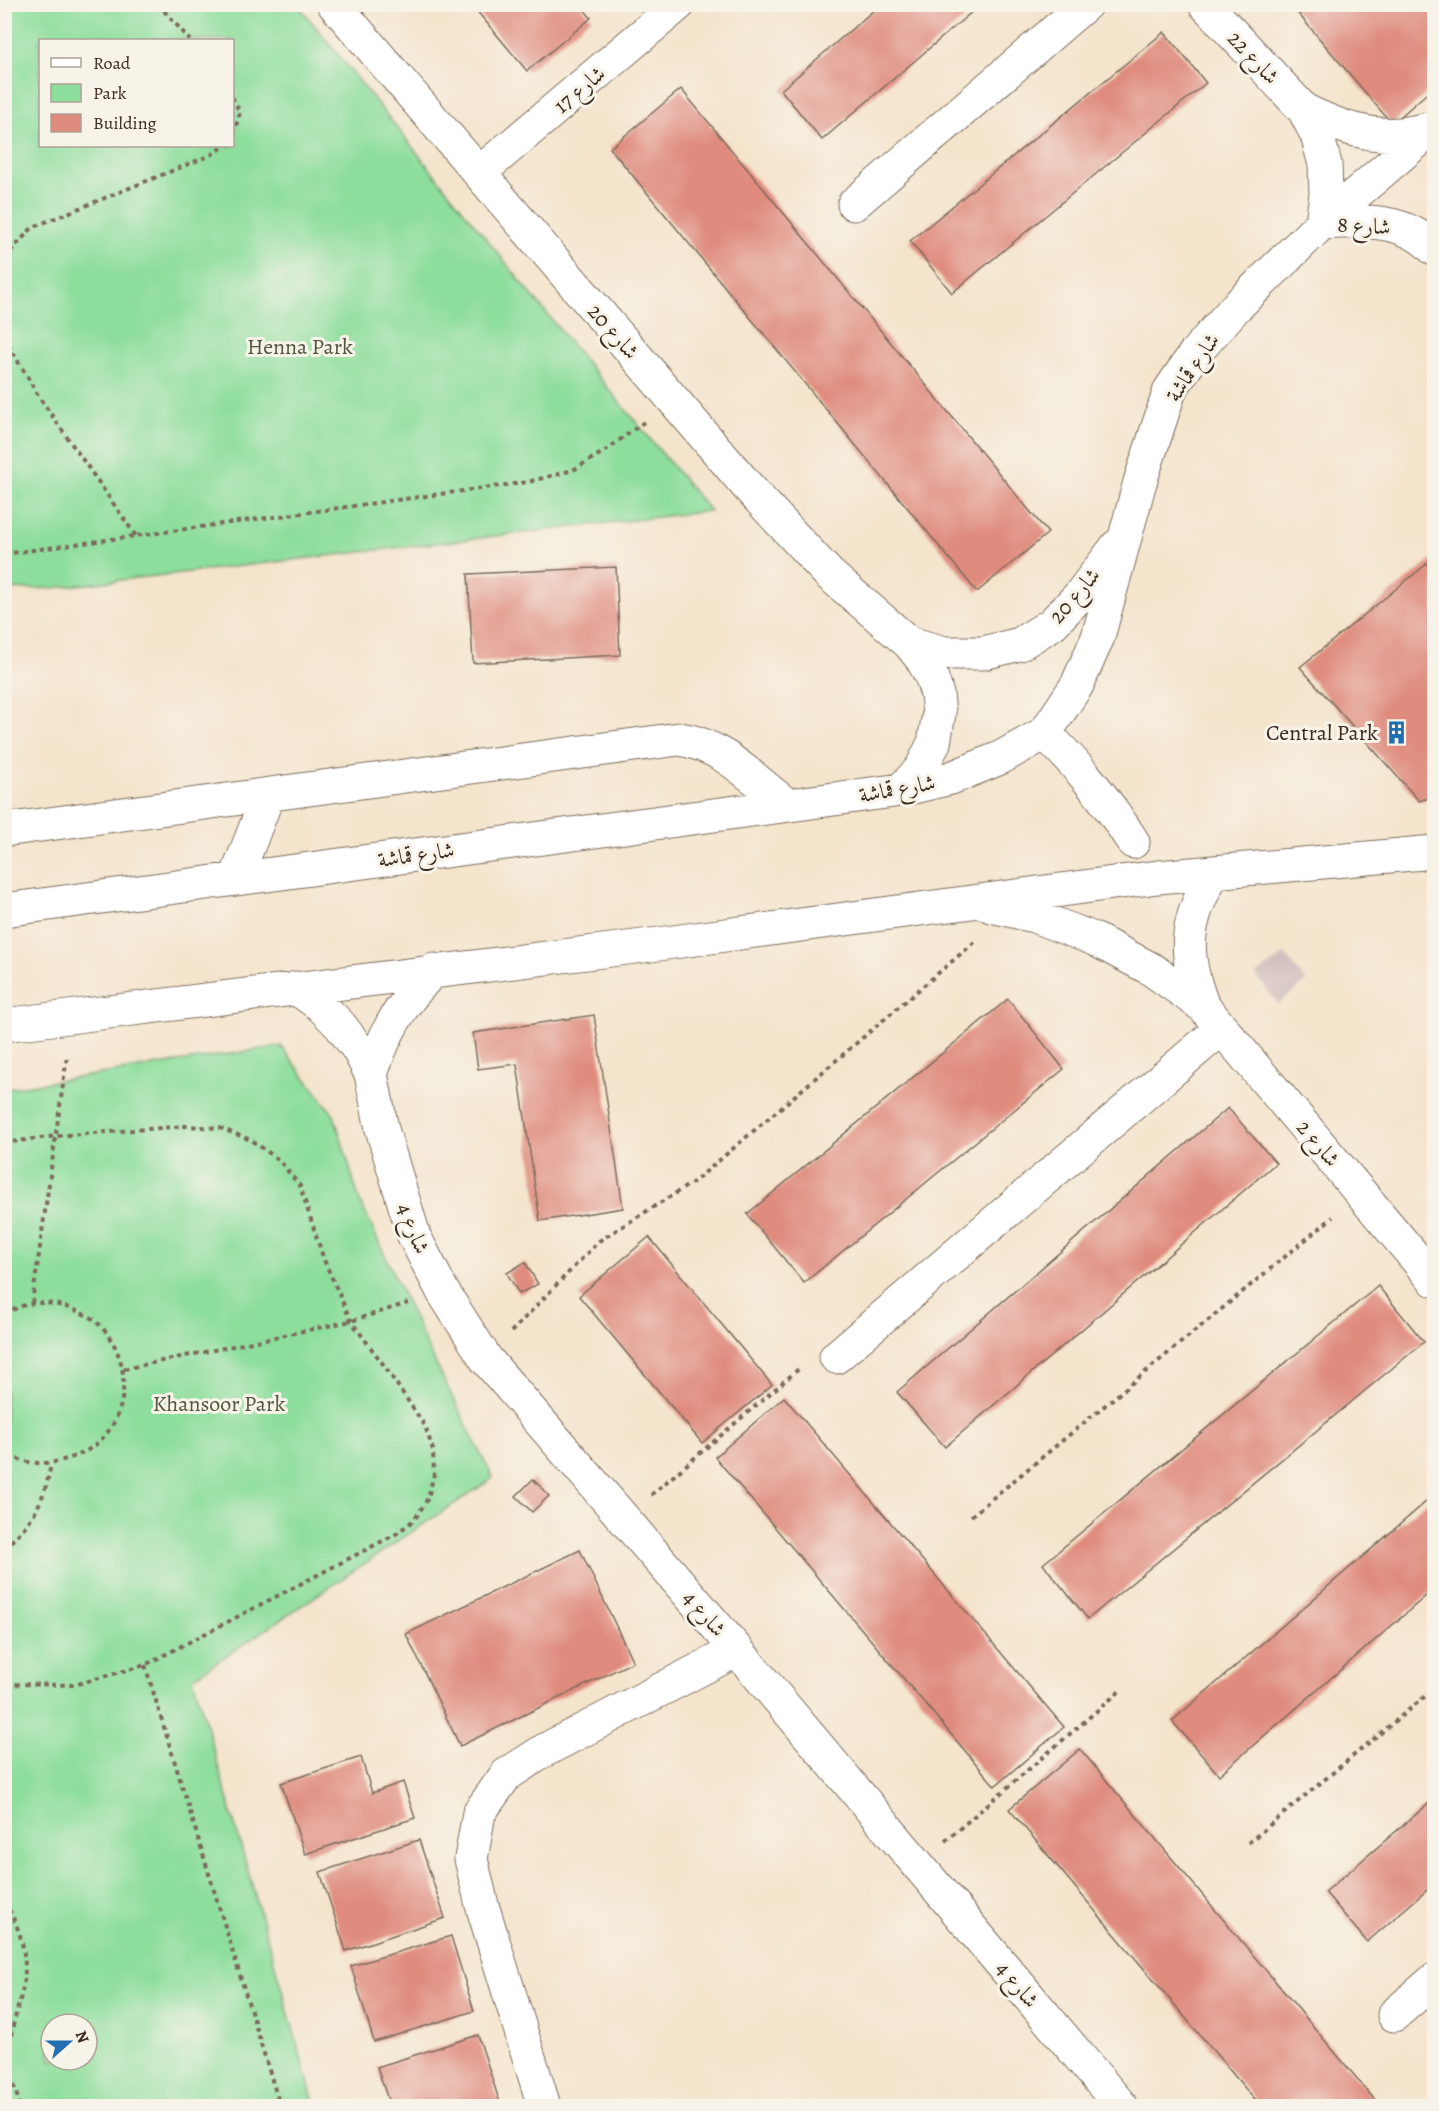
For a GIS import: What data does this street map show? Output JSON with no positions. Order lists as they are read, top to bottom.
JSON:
{
  "streets": {
    "street": [
      "شارع 22",
      "شارع 17",
      "شارع 8",
      "شارع 20",
      "شارع قماشة",
      "شارع 2",
      "شارع 4"
    ]
  },
  "crossings": [
    ["شارع 22", "شارع 8"],
    ["شارع 22", "شارع قماشة"],
    ["شارع 17", "شارع 20"],
    ["شارع 8", "شارع قماشة"],
    ["شارع 20", "شارع قماشة"]
  ],
  "parks": ["Henna Park", "Khansoor Park"],
  "places": {
    "building": ["Central Park"]
  },
  "legend": ["Road", "Park", "Building"],
  "north": "right"
}
